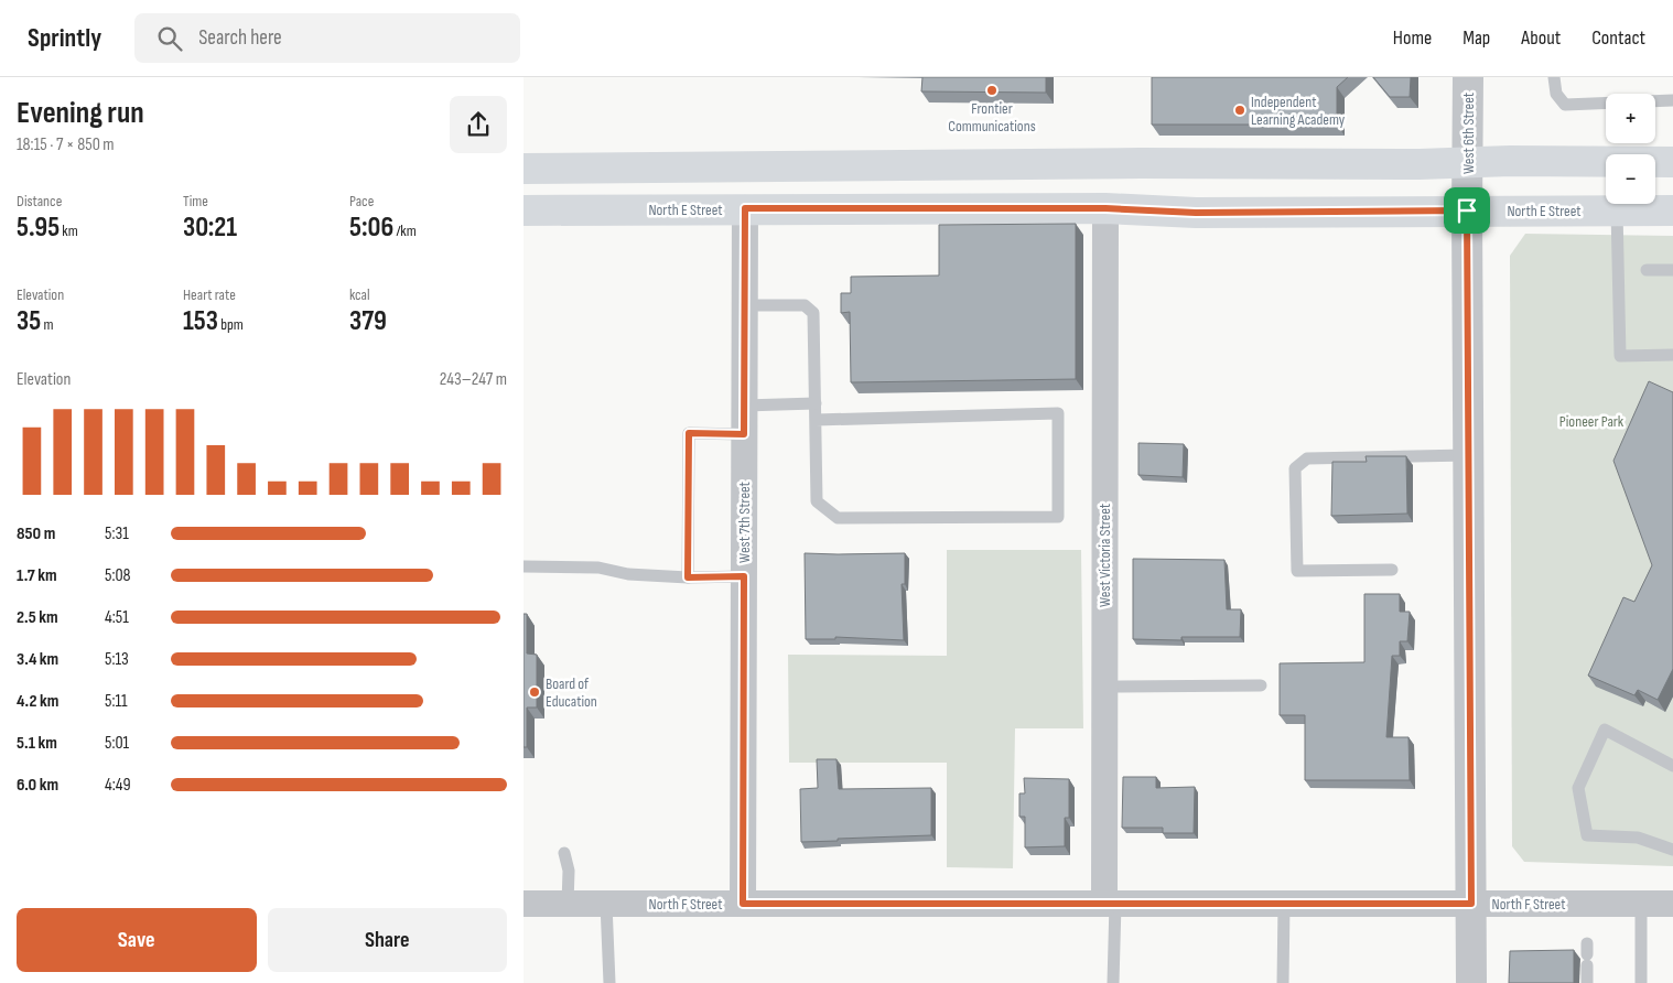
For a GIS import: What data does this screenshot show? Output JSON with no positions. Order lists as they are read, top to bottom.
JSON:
{
  "streets": {
    "main road": ["North E Street"],
    "street": [
      "West 6th Street",
      "West 7th Street",
      "West Victoria Street",
      "North F Street"
    ]
  },
  "crossings": [
    ["West 6th Street", "North E Street"],
    ["West 6th Street", "North F Street"],
    ["North E Street", "West 7th Street"],
    ["North E Street", "West Victoria Street"],
    ["West 7th Street", "North F Street"],
    ["West Victoria Street", "North F Street"]
  ],
  "parks": ["Pioneer Park"],
  "places": ["Frontier Communications", "Independent Learning Academy", "Board of Education"],
  "page": {
    "header": "Sprintly",
    "search": "Search here",
    "nav": [
      "Home",
      "Map",
      "About",
      "Contact"
    ],
    "heading": ["Evening run", "18:15 · 7 × 850 m"],
    "map_buttons": ["+", "−"],
    "stats": [
      ["Distance", "5.95 km"],
      ["Time", "30:21"],
      ["Pace", "5:06 /km"],
      ["Elevation", "35 m"],
      ["Heart rate", "153 bpm"],
      ["kcal", "379"]
    ],
    "chart": ["Elevation", "243–247 m"],
    "list": [
      {
        "name": "850 m",
        "note": "5:31"
      },
      {
        "name": "1.7 km",
        "note": "5:08"
      },
      {
        "name": "2.5 km",
        "note": "4:51"
      },
      {
        "name": "3.4 km",
        "note": "5:13"
      },
      {
        "name": "4.2 km",
        "note": "5:11"
      },
      {
        "name": "5.1 km",
        "note": "5:01"
      },
      {
        "name": "6.0 km",
        "note": "4:49"
      }
    ],
    "buttons": ["Save", "Share"]
  }
}
